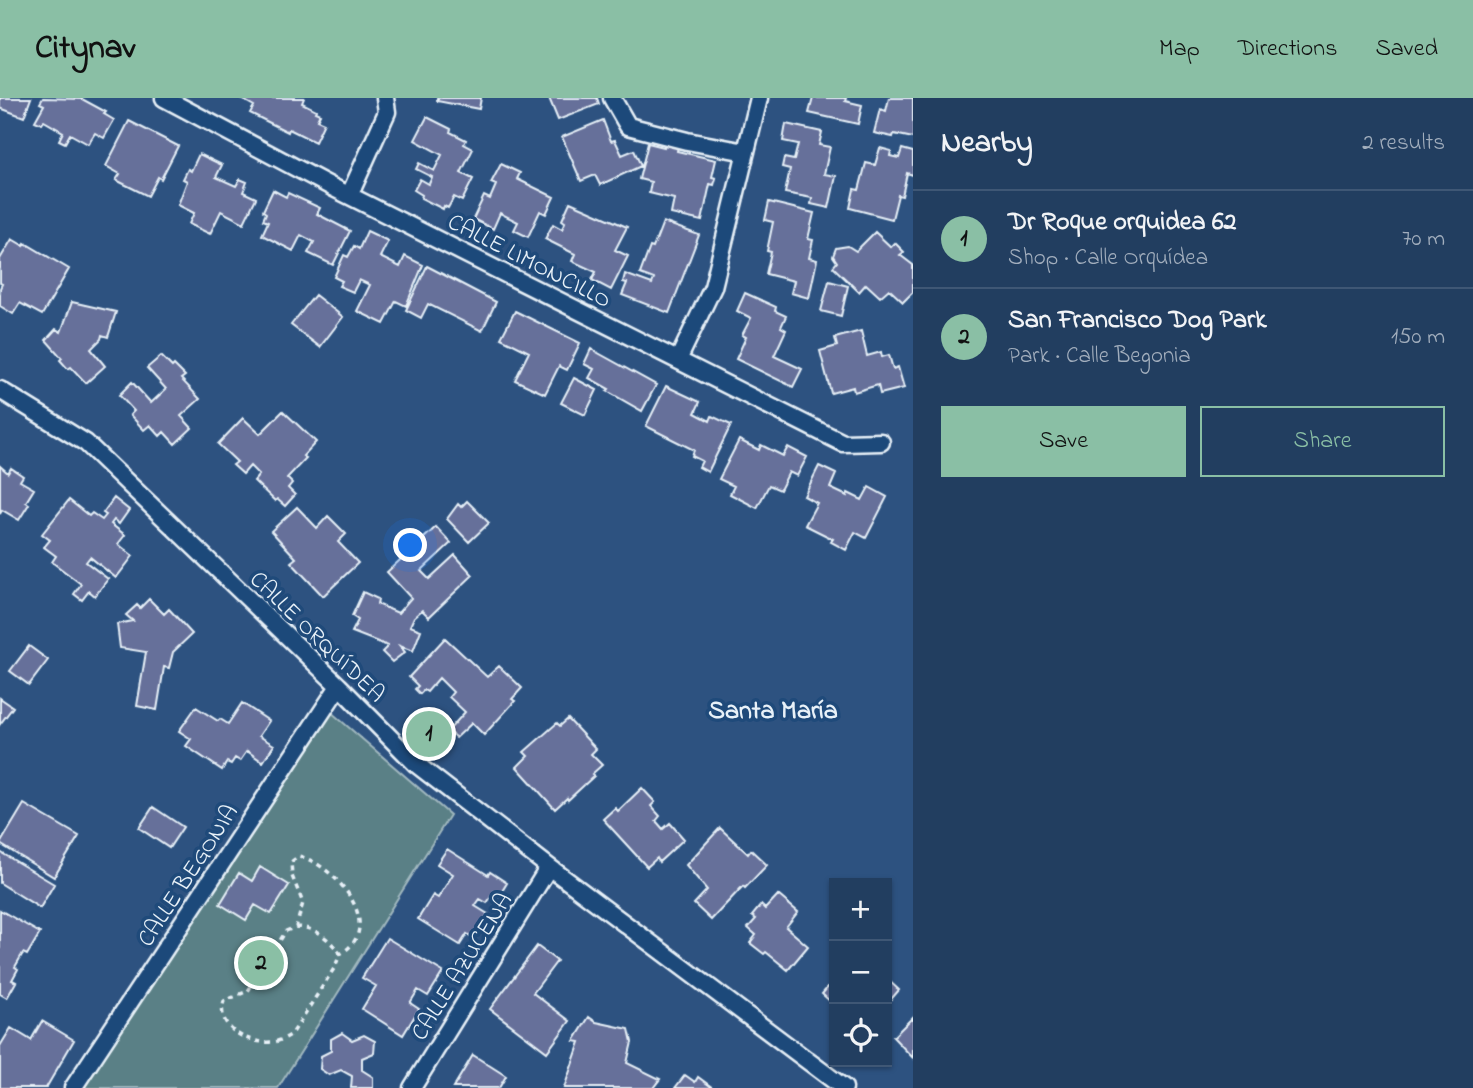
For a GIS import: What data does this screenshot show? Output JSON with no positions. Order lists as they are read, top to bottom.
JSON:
{
  "streets": {
    "street": [
      "CALLE LIMONCILLO",
      "CALLE ORQUÍDEA",
      "CALLE BEGONIA",
      "CALLE AZUCENA"
    ]
  },
  "crossings": [
    ["CALLE ORQUÍDEA", "CALLE BEGONIA"],
    ["CALLE ORQUÍDEA", "CALLE AZUCENA"]
  ],
  "districts": ["Santa María"],
  "page": {
    "header": "Citynav",
    "nav": ["Map", "Directions", "Saved"],
    "heading": ["Nearby", "2 results"],
    "list": [
      {
        "mark": "1",
        "name": "Dr Roque orquidea 62",
        "note": "Shop · Calle Orquídea",
        "value": "70 m"
      },
      {
        "mark": "2",
        "name": "San Francisco Dog Park",
        "note": "Park · Calle Begonia",
        "value": "150 m"
      }
    ],
    "buttons": ["Save", "Share"],
    "pins": ["1", "2"],
    "map_buttons": ["+", "−"]
  }
}
